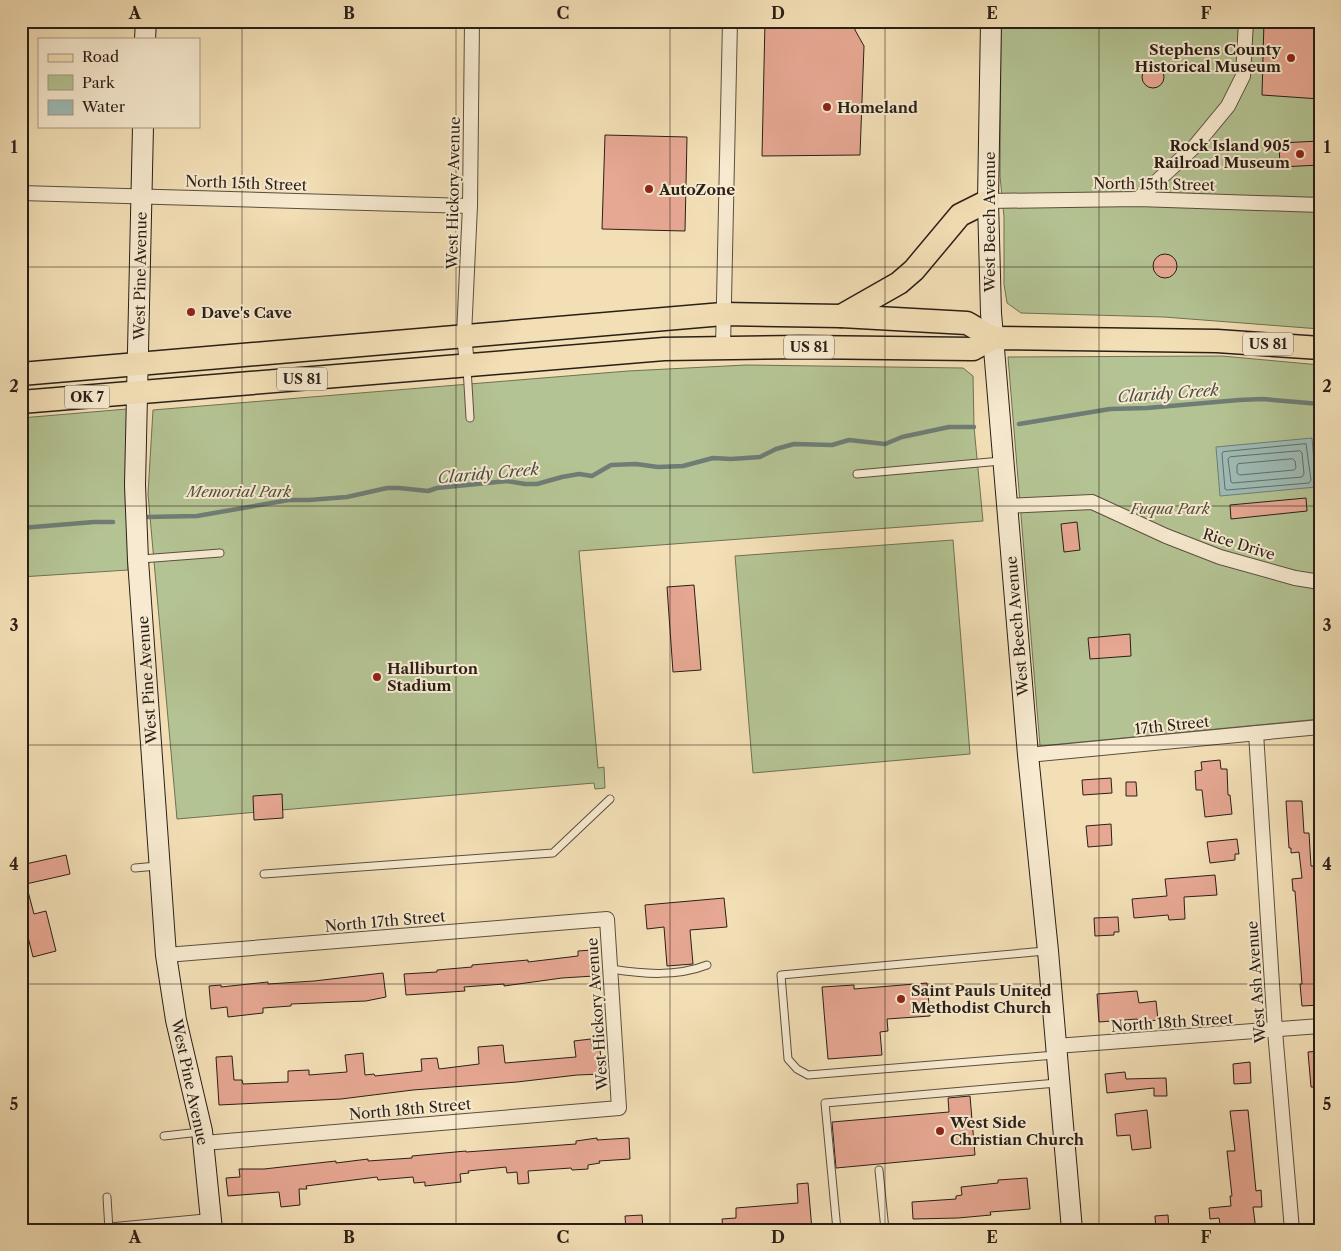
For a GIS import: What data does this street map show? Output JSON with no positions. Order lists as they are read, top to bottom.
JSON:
{
  "streets": {
    "main road": ["US 81", "OK 7"],
    "street": [
      "North 15th Street",
      "West Hickory Avenue",
      "West Beech Avenue",
      "West Pine Avenue",
      "Rice Drive",
      "17th Street",
      "North 17th Street",
      "West Ash Avenue",
      "North 18th Street"
    ]
  },
  "crossings": [
    ["North 15th Street", "West Hickory Avenue"],
    ["North 15th Street", "West Beech Avenue"],
    ["North 15th Street", "West Pine Avenue"],
    ["West Hickory Avenue", "US 81"],
    ["West Hickory Avenue", "North 17th Street"],
    ["West Hickory Avenue", "North 18th Street"],
    ["West Beech Avenue", "US 81"],
    ["West Beech Avenue", "Rice Drive"],
    ["West Beech Avenue", "17th Street"],
    ["West Beech Avenue", "North 18th Street"],
    ["West Pine Avenue", "US 81"],
    ["West Pine Avenue", "OK 7"],
    ["West Pine Avenue", "North 17th Street"],
    ["West Pine Avenue", "North 18th Street"],
    ["US 81", "OK 7"],
    ["17th Street", "West Ash Avenue"],
    ["West Ash Avenue", "North 18th Street"]
  ],
  "water": ["Claridy Creek"],
  "parks": ["Memorial Park", "Fuqua Park"],
  "places": [
    "Stephens County Historical Museum",
    "Homeland",
    "Rock Island 905 Railroad Museum",
    "AutoZone",
    "Dave's Cave",
    "Halliburton Stadium",
    "Saint Pauls United Methodist Church",
    "West Side Christian Church"
  ],
  "legend": ["Road", "Park", "Water"],
  "grid": {
    "columns": [
      "A",
      "B",
      "C",
      "D",
      "E",
      "F"
    ],
    "rows": [
      "1",
      "2",
      "3",
      "4",
      "5"
    ]
  }
}
